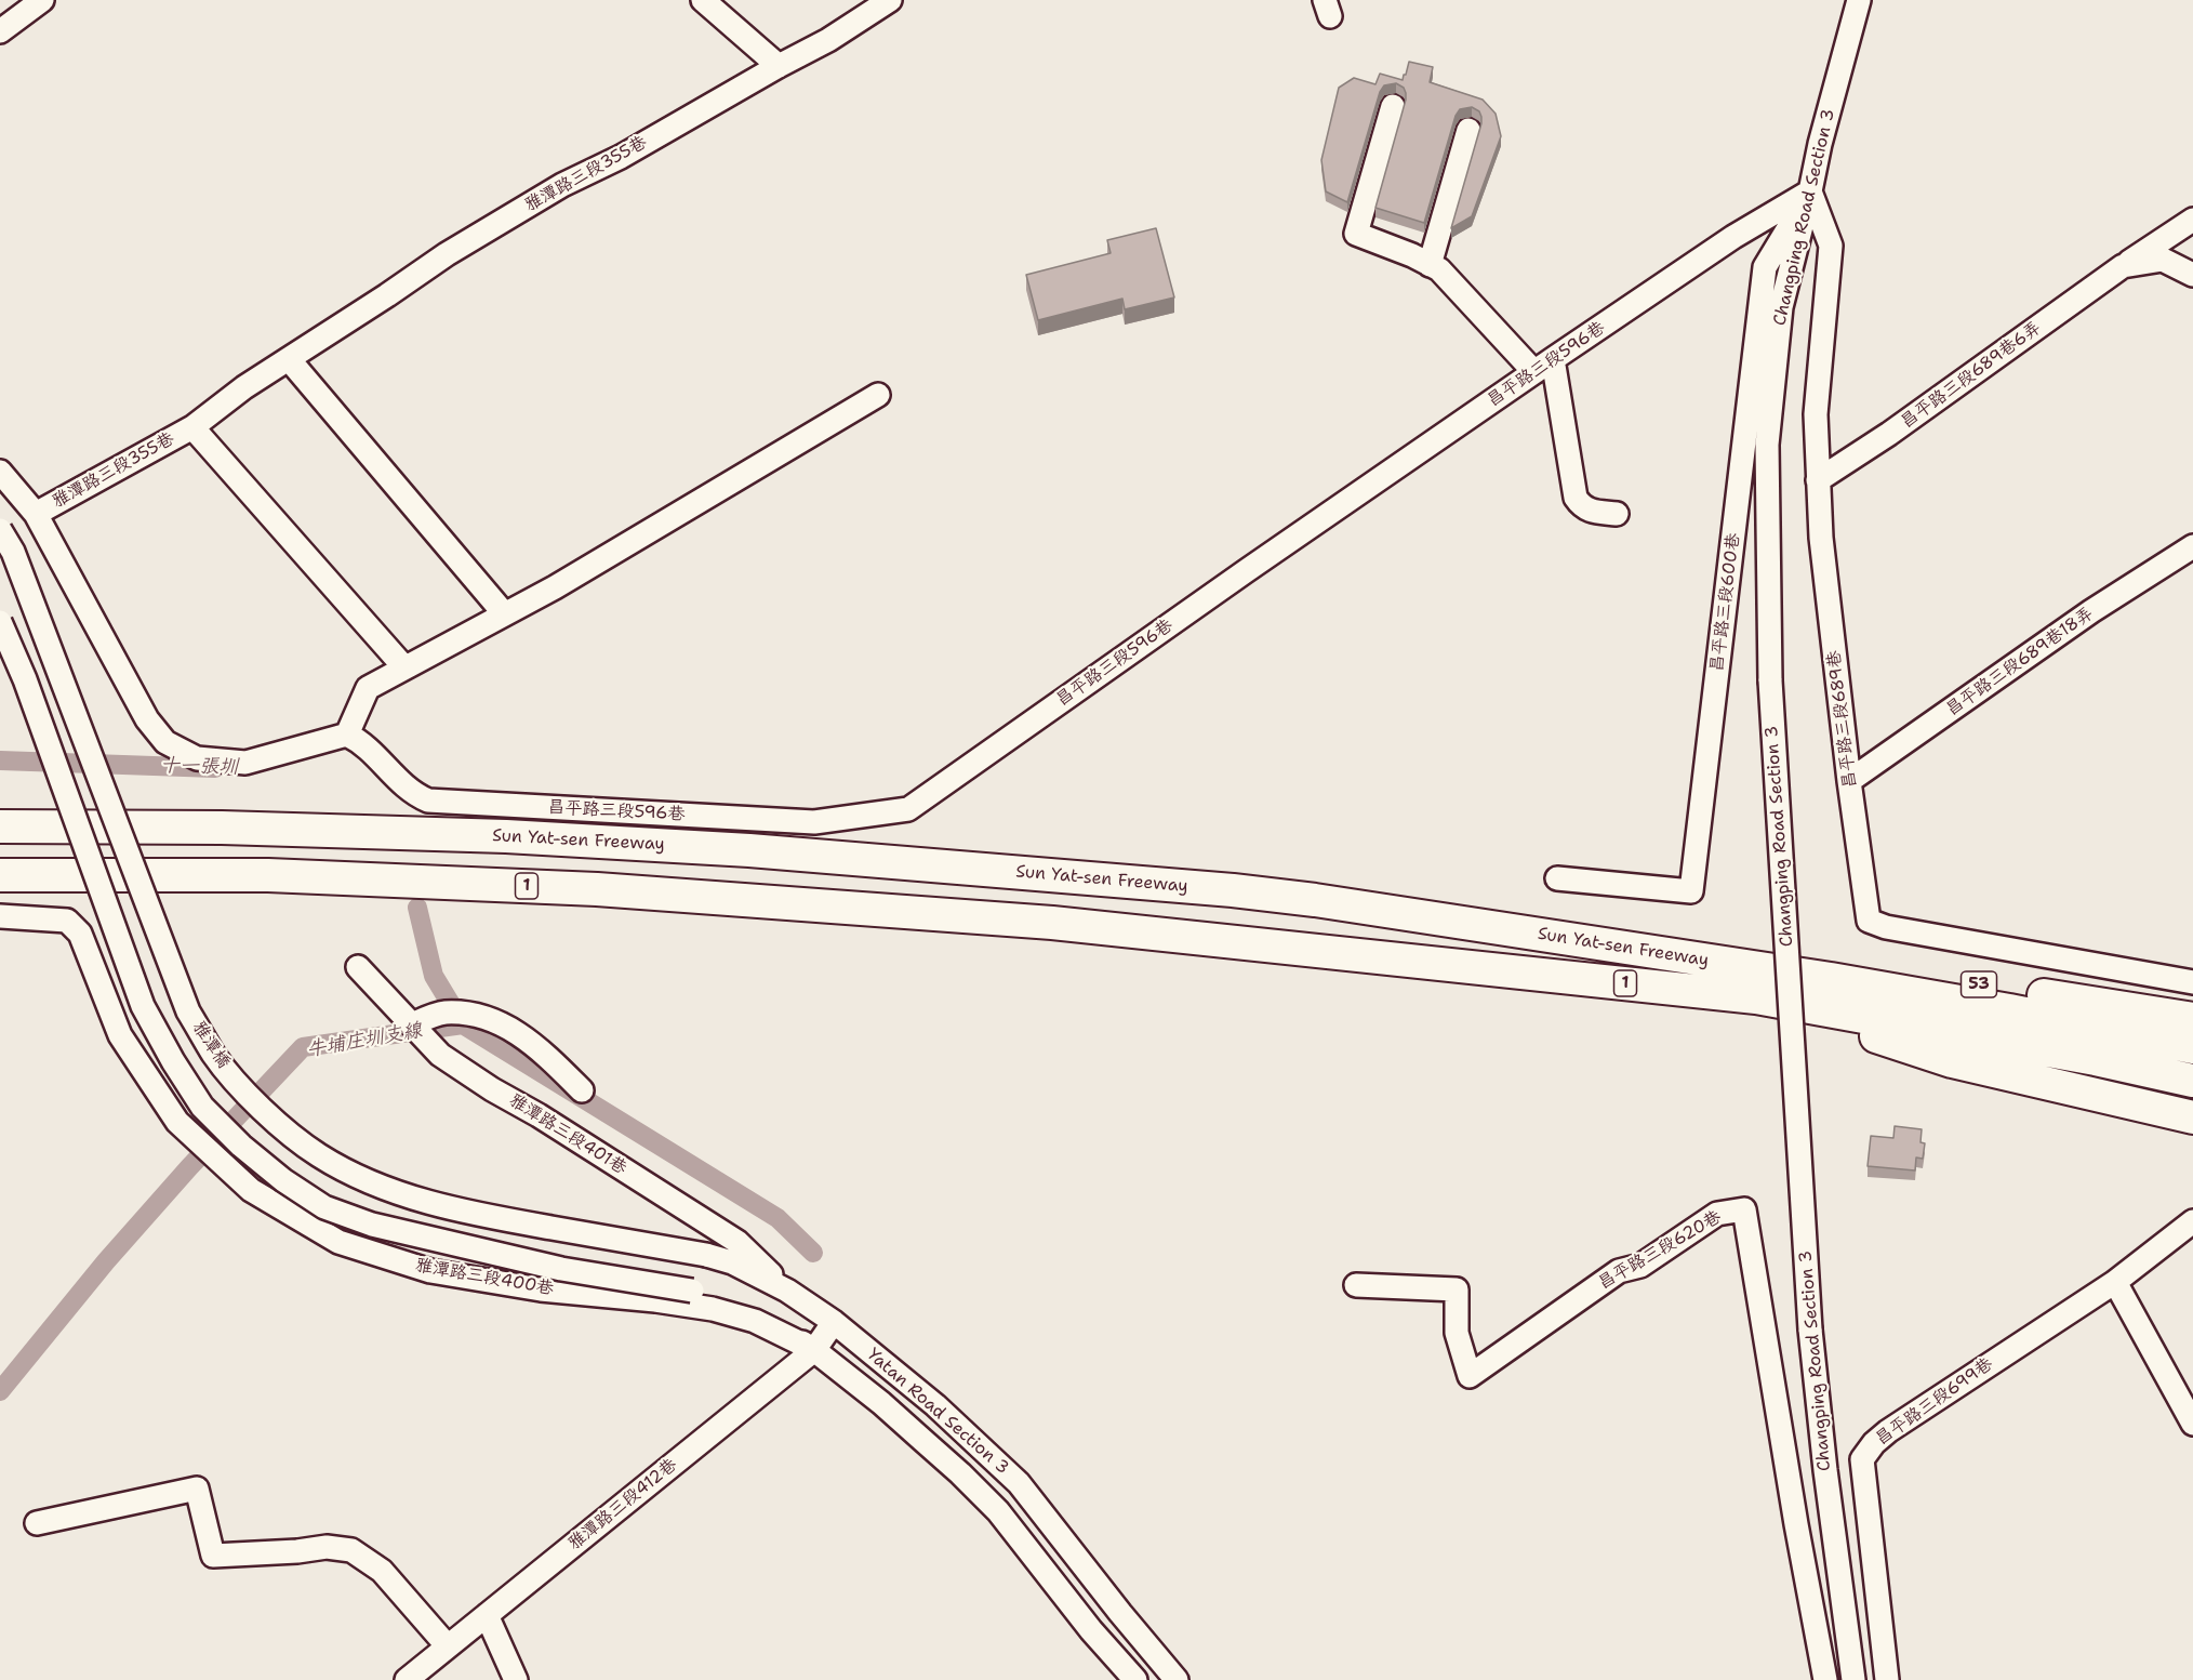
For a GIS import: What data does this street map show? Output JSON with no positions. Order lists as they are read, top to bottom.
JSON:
{
  "streets": {
    "highway": ["Sun Yat-sen Freeway", "1", "53"],
    "street": [
      "雅潭路三段355巷",
      "Changping Road Section 3",
      "昌平路三段596巷",
      "昌平路三段689巷6弄",
      "昌平路三段600巷",
      "昌平路三段689巷18弄",
      "昌平路三段689巷",
      "雅潭橋",
      "雅潭路三段401巷",
      "昌平路三段620巷",
      "雅潭路三段400巷",
      "昌平路三段699巷",
      "Yatan Road Section 3",
      "雅潭路三段412巷"
    ]
  },
  "crossings": [
    ["Changping Road Section 3", "昌平路三段596巷"],
    ["Changping Road Section 3", "昌平路三段600巷"],
    ["Changping Road Section 3", "昌平路三段689巷"],
    ["昌平路三段596巷", "昌平路三段600巷"],
    ["昌平路三段596巷", "昌平路三段689巷"],
    ["昌平路三段689巷6弄", "昌平路三段689巷"],
    ["昌平路三段600巷", "昌平路三段689巷"],
    ["昌平路三段689巷18弄", "昌平路三段689巷"],
    ["Sun Yat-sen Freeway", "53"],
    ["雅潭橋", "Yatan Road Section 3"],
    ["雅潭路三段401巷", "Yatan Road Section 3"],
    ["雅潭路三段400巷", "Yatan Road Section 3"],
    ["雅潭路三段400巷", "雅潭路三段412巷"],
    ["Yatan Road Section 3", "雅潭路三段412巷"]
  ],
  "water": ["十一張圳", "牛埔庄圳支線"]
}
